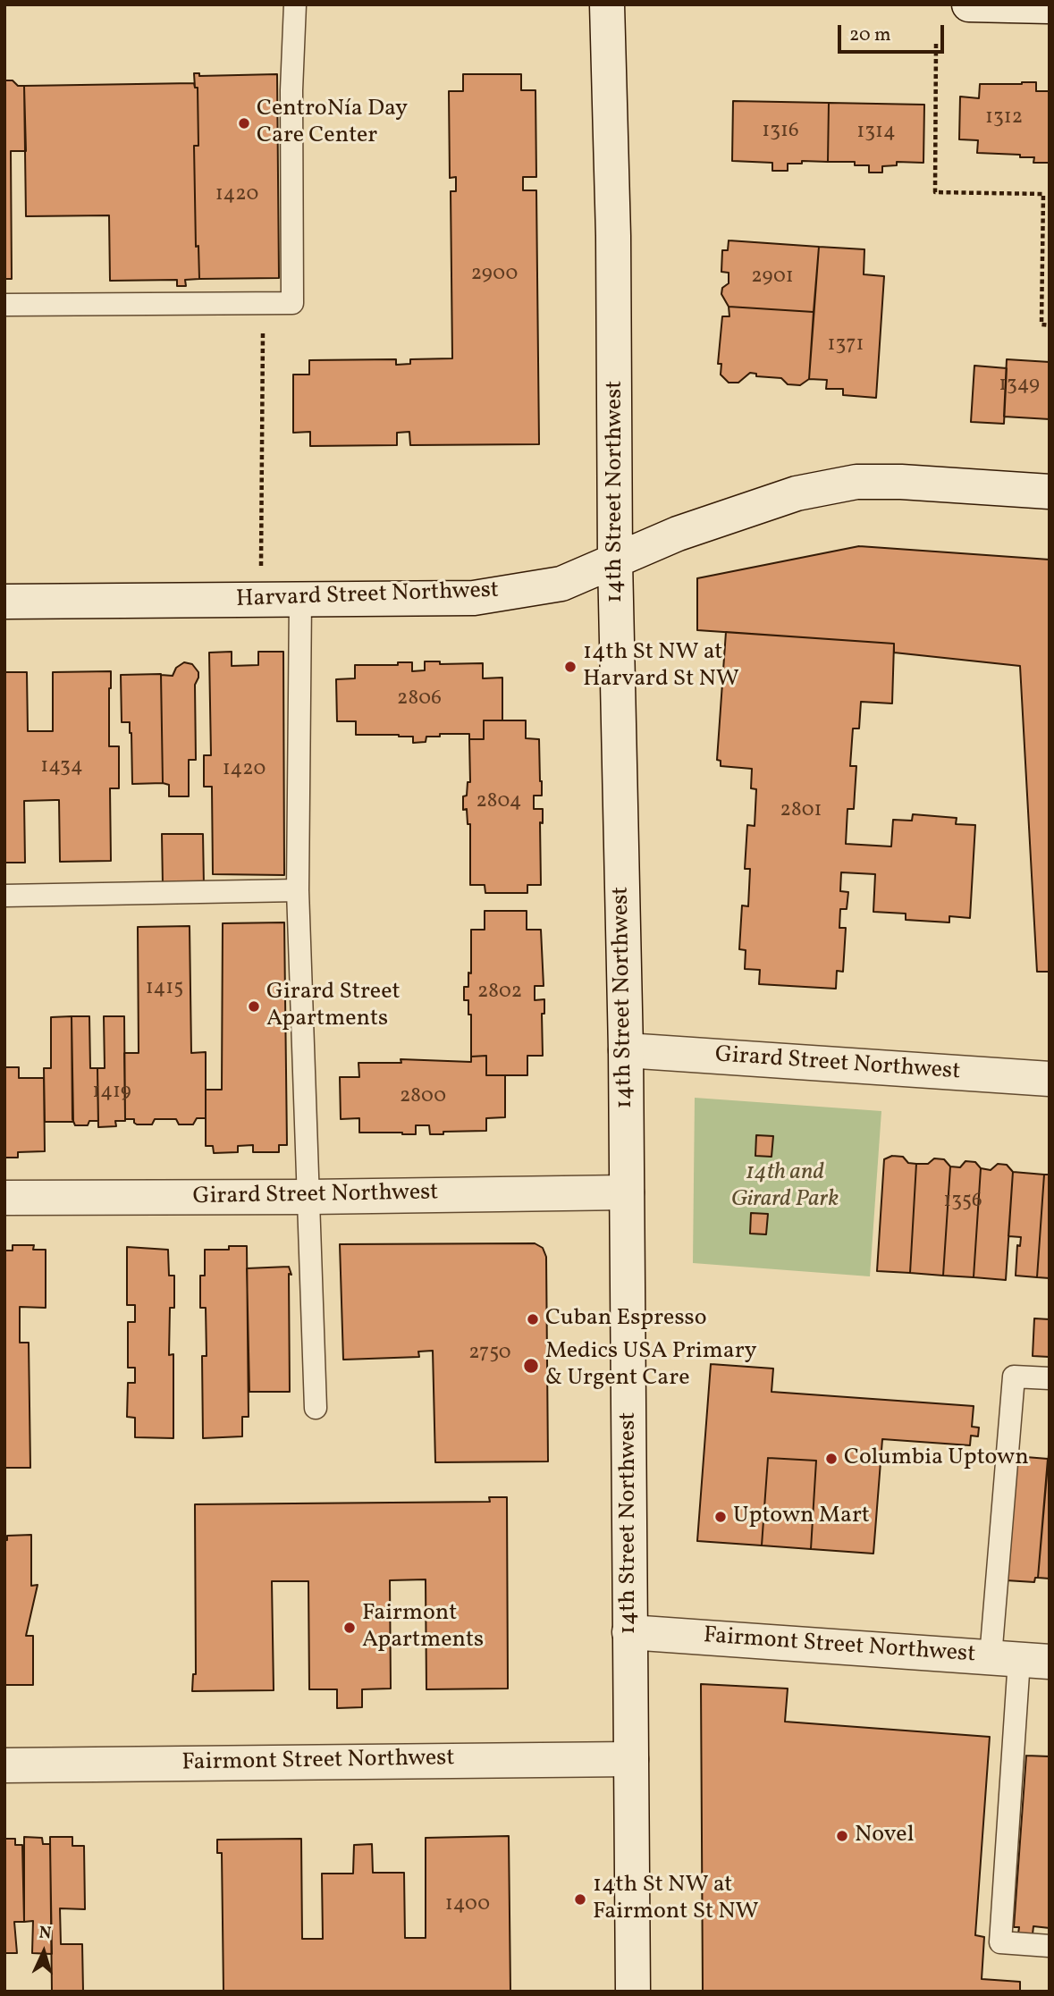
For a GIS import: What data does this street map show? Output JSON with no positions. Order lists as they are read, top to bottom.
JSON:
{
  "streets": {
    "main road": [
      "14th Street Northwest",
      "Harvard Street Northwest",
      "Girard Street Northwest",
      "Fairmont Street Northwest"
    ]
  },
  "crossings": [
    ["14th Street Northwest", "Harvard Street Northwest"],
    ["14th Street Northwest", "Girard Street Northwest"],
    ["14th Street Northwest", "Fairmont Street Northwest"]
  ],
  "parks": ["14th and Girard Park"],
  "places": [
    "CentroNía Day Care Center",
    "14th St NW at Harvard St NW",
    "Girard Street Apartments",
    "Cuban Espresso",
    "Medics USA Primary & Urgent Care",
    "Columbia Uptown",
    "Uptown Mart",
    "Fairmont Apartments",
    "Novel",
    "14th St NW at Fairmont St NW"
  ],
  "house_numbers": [
    "1312",
    "1316",
    "1314",
    "1420",
    "2900",
    "2901",
    "1371",
    "1349",
    "2806",
    "1434",
    "1420",
    "2804",
    "2801",
    "1415",
    "2802",
    "1419",
    "2800",
    "1356",
    "2750",
    "1400"
  ],
  "scale_bar": "20 m",
  "north": "top"
}
